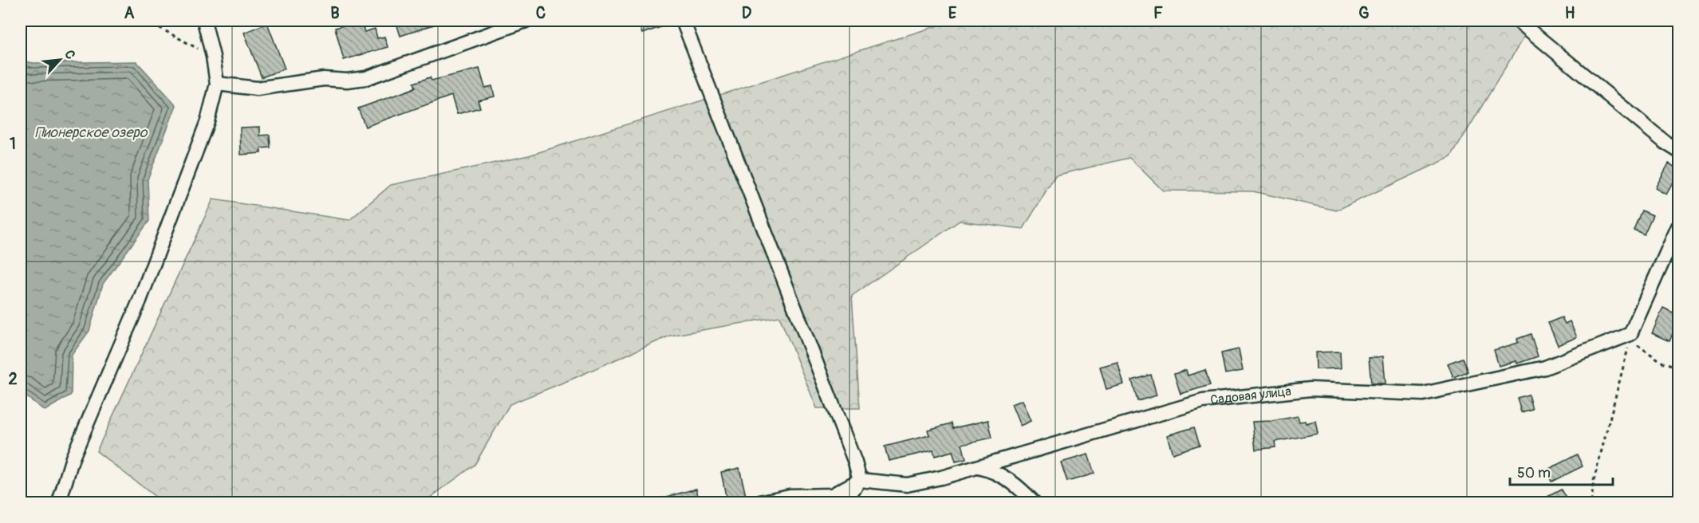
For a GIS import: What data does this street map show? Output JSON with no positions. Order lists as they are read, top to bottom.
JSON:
{
  "streets": {
    "street": ["Садовая улица"]
  },
  "water": ["Пионерское озеро"],
  "scale_bar": "50 m",
  "north": "top right",
  "grid": {
    "columns": [
      "A",
      "B",
      "C",
      "D",
      "E",
      "F",
      "G",
      "H"
    ],
    "rows": ["1", "2"]
  }
}
